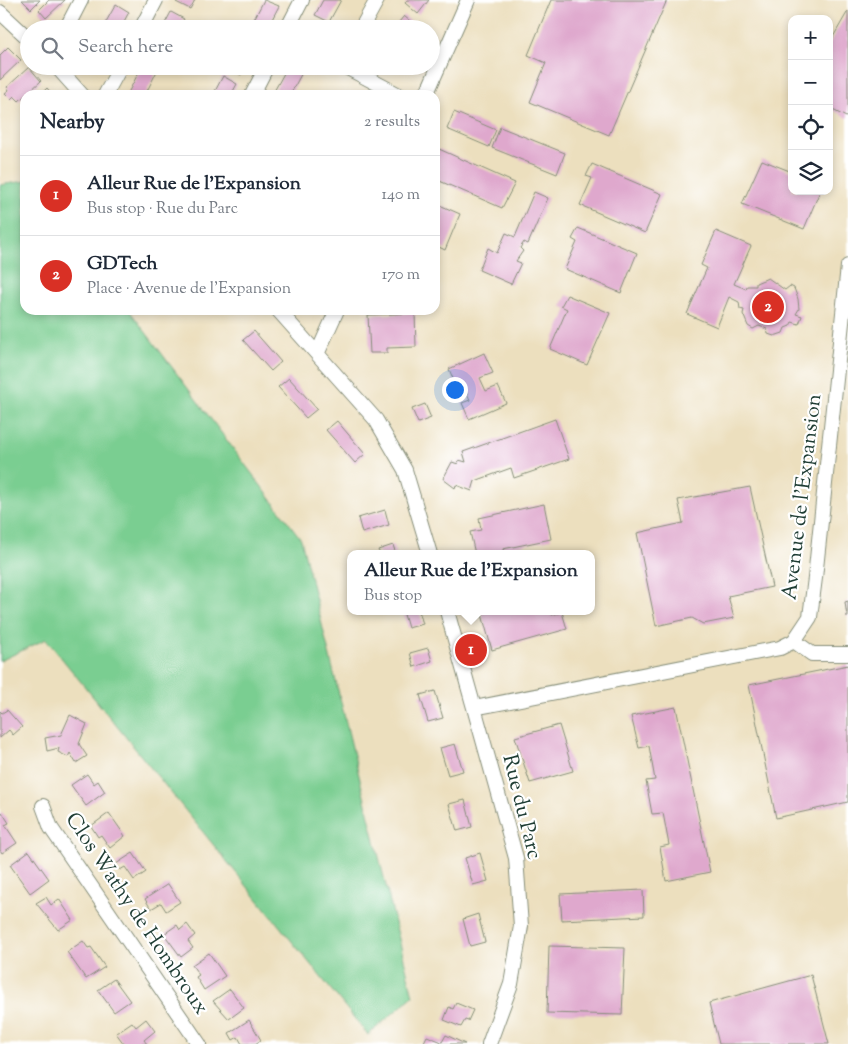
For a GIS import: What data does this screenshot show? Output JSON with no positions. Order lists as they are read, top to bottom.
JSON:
{
  "streets": {
    "street": ["Avenue de l'Expansion", "Rue du Parc", "Clos Wathy de Hombroux"]
  },
  "page": {
    "map_buttons": ["+", "−"],
    "search": "Search here",
    "heading": ["Nearby", "2 results"],
    "list": [
      {
        "mark": "1",
        "name": "Alleur Rue de l'Expansion",
        "note": "Bus stop · Rue du Parc",
        "value": "140 m"
      },
      {
        "mark": "2",
        "name": "GDTech",
        "note": "Place · Avenue de l'Expansion",
        "value": "170 m"
      }
    ],
    "pins": ["2", "1"],
    "popup": ["Alleur Rue de l'Expansion", "Bus stop"]
  }
}
